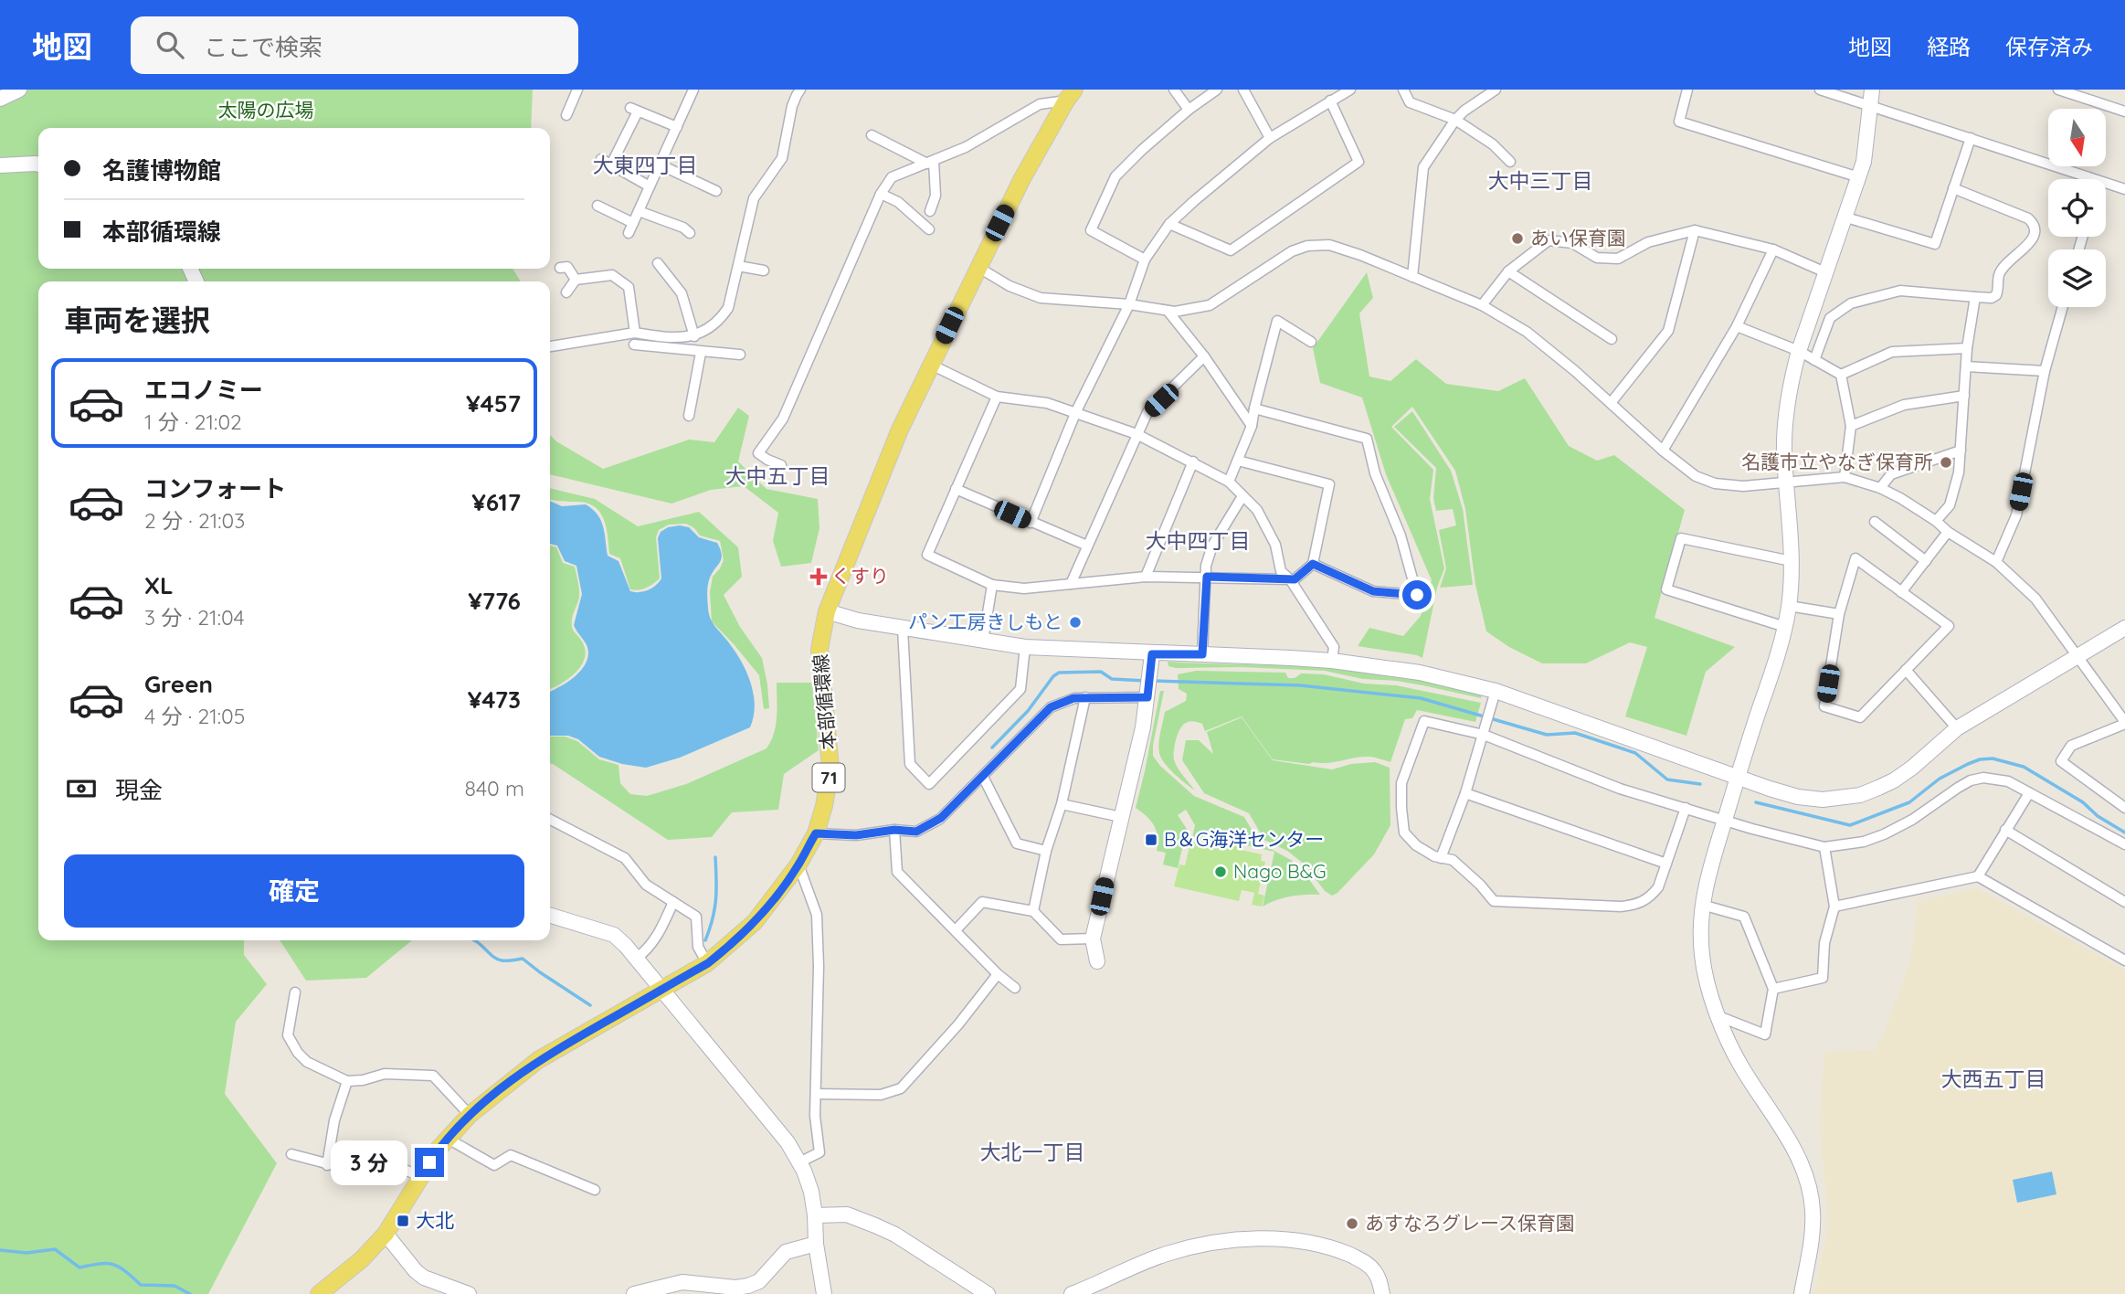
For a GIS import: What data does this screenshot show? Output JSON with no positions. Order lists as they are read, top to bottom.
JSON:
{
  "streets": {
    "main road": ["本部循環線", "71"]
  },
  "districts": [
    "大東四丁目",
    "大中三丁目",
    "大中五丁目",
    "大中四丁目",
    "大西五丁目",
    "大北一丁目"
  ],
  "parks": ["太陽の広場"],
  "places": {
    "other": [
      "あい保育園",
      "名護市立やなぎ保育所",
      "パン工房きしもと",
      "Nago B&G",
      "あすなろグレース保育園"
    ],
    "health": ["くすり"],
    "transit": ["B＆G海洋センター", "大北"]
  },
  "north": "bottom",
  "page": {
    "header": "地図",
    "search": "ここで検索",
    "nav": ["地図", "経路", "保存済み"],
    "banner": ["名護博物館", "本部循環線"],
    "heading": "車両を選択",
    "list": [
      {
        "name": "エコノミー",
        "note": "1 分 · 21:02",
        "value": "¥457"
      },
      {
        "name": "コンフォート",
        "note": "2 分 · 21:03",
        "value": "¥617"
      },
      {
        "name": "XL",
        "note": "3 分 · 21:04",
        "value": "¥776"
      },
      {
        "name": "Green",
        "note": "4 分 · 21:05",
        "value": "¥473"
      }
    ],
    "pay": ["現金", "840 m"],
    "buttons": "確定",
    "bubble": "3 分"
  }
}
